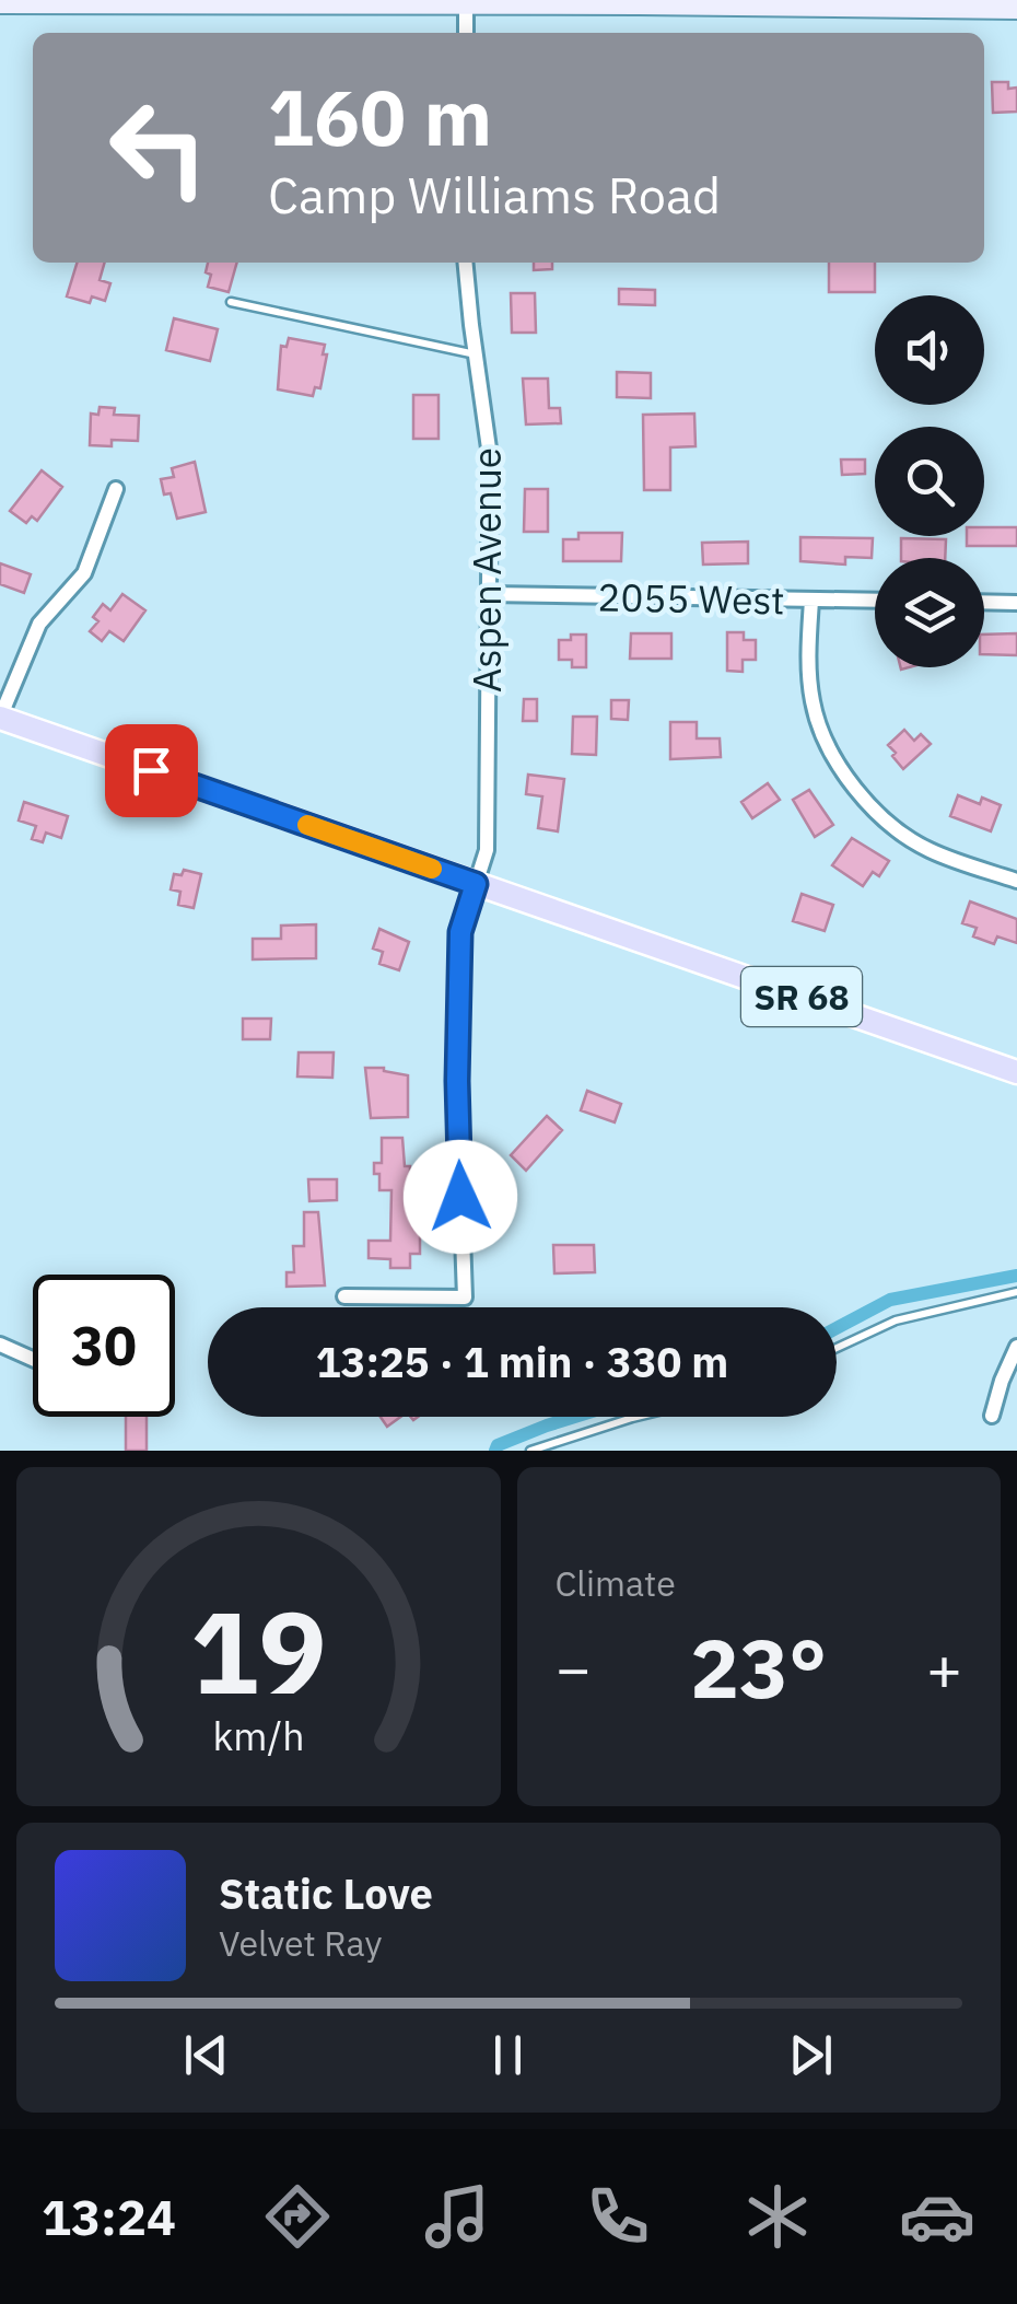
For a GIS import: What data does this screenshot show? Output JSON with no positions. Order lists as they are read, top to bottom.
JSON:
{
  "streets": {
    "main road": ["SR 68"],
    "street": ["Aspen Avenue", "2055 West"]
  },
  "crossings": [
    ["Aspen Avenue", "2055 West"],
    ["Aspen Avenue", "SR 68"]
  ],
  "page": {
    "turn": ["160 m", "Camp Williams Road"],
    "limit": "30",
    "trip": "13:25 · 1 min · 330 m",
    "tile": "Climate",
    "heat": ["−", "23°", "+"],
    "song": ["Static Love", "Velvet Ray"],
    "tabs": "13:24",
    "gauge": ["19", "km/h"]
  }
}
